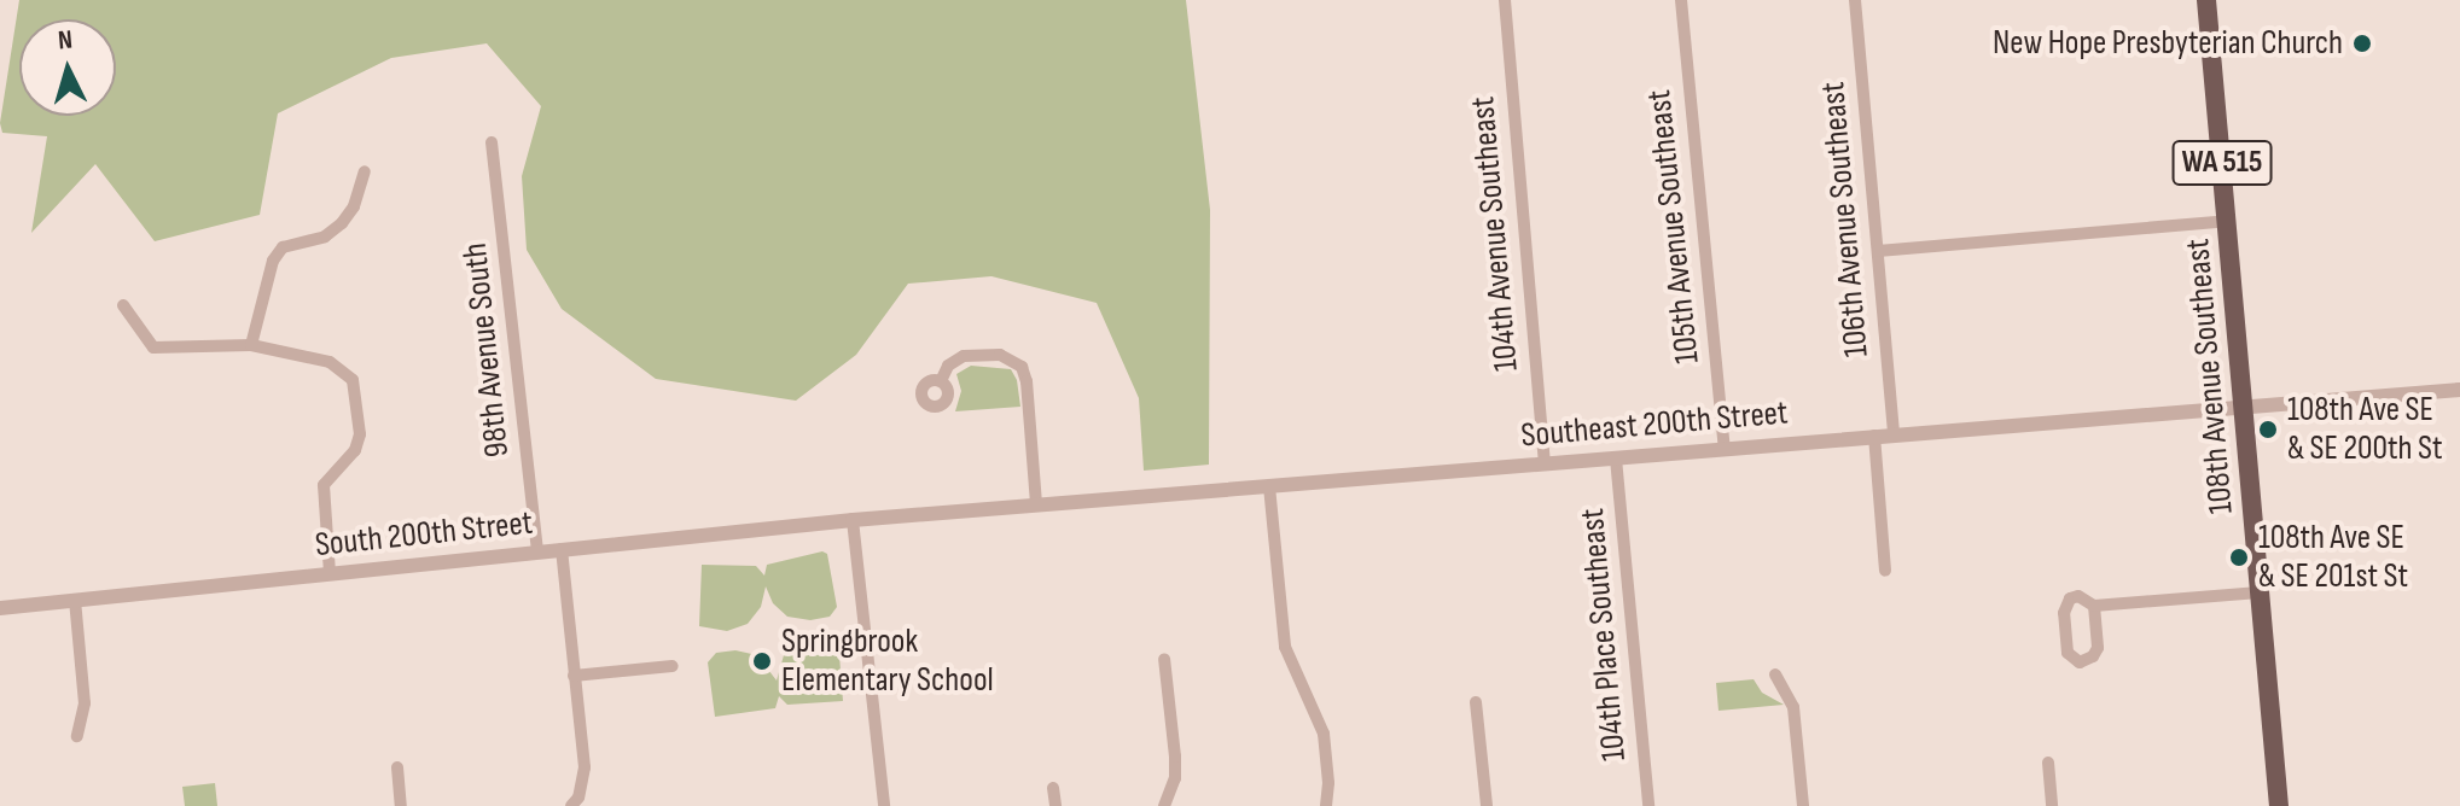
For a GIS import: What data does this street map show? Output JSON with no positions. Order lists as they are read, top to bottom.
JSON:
{
  "streets": {
    "main road": ["WA 515", "108th Avenue Southeast"],
    "street": [
      "106th Avenue Southeast",
      "105th Avenue Southeast",
      "104th Avenue Southeast",
      "98th Avenue South",
      "Southeast 200th Street",
      "South 200th Street",
      "104th Place Southeast"
    ]
  },
  "crossings": [
    ["106th Avenue Southeast", "Southeast 200th Street"],
    ["105th Avenue Southeast", "Southeast 200th Street"],
    ["104th Avenue Southeast", "Southeast 200th Street"],
    ["98th Avenue South", "South 200th Street"],
    ["108th Avenue Southeast", "Southeast 200th Street"],
    ["Southeast 200th Street", "South 200th Street"],
    ["Southeast 200th Street", "104th Place Southeast"]
  ],
  "places": [
    "New Hope Presbyterian Church",
    "108th Ave SE & SE 200th St",
    "108th Ave SE & SE 201st St",
    "Springbrook Elementary School"
  ],
  "north": "top"
}
